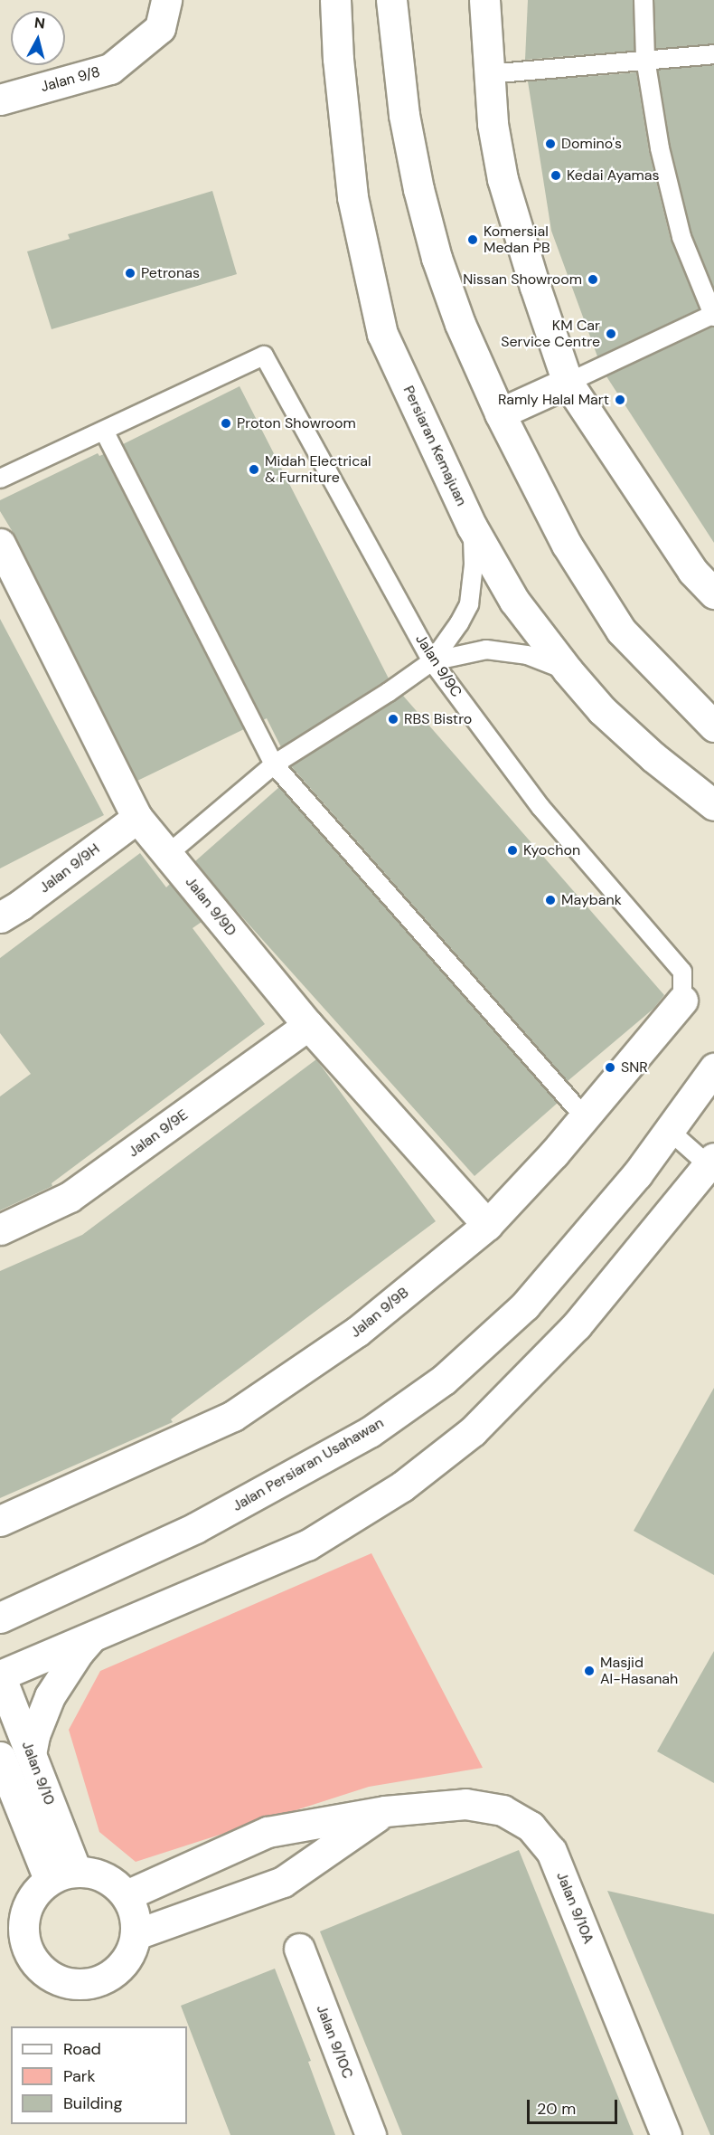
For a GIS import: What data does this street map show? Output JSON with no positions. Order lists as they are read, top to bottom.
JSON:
{
  "streets": {
    "street": [
      "Jalan 9/8",
      "Persiaran Kemajuan",
      "Jalan 9/9H",
      "Jalan 9/9D",
      "Jalan 9/9E",
      "Jalan 9/9B",
      "Jalan Persiaran Usahawan",
      "Jalan 9/10",
      "Jalan 9/10A",
      "Jalan 9/10C"
    ],
    "lane": ["Jalan 9/9C"]
  },
  "crossings": [
    ["Jalan 9/9C", "Jalan 9/9B"],
    ["Jalan 9/9H", "Jalan 9/9D"],
    ["Jalan 9/9D", "Jalan 9/9E"],
    ["Jalan 9/9D", "Jalan 9/9B"],
    ["Jalan 9/10", "Jalan 9/10A"]
  ],
  "places": [
    "Domino's",
    "Kedai Ayamas",
    "Komersial Medan PB",
    "Petronas",
    "Nissan Showroom",
    "KM Car Service Centre",
    "Ramly Halal Mart",
    "Proton Showroom",
    "Midah Electrical & Furniture",
    "RBS Bistro",
    "Kyochon",
    "Maybank",
    "SNR",
    "Masjid Al-Hasanah"
  ],
  "legend": ["Road", "Park", "Building"],
  "scale_bar": "20 m",
  "north": "top"
}
